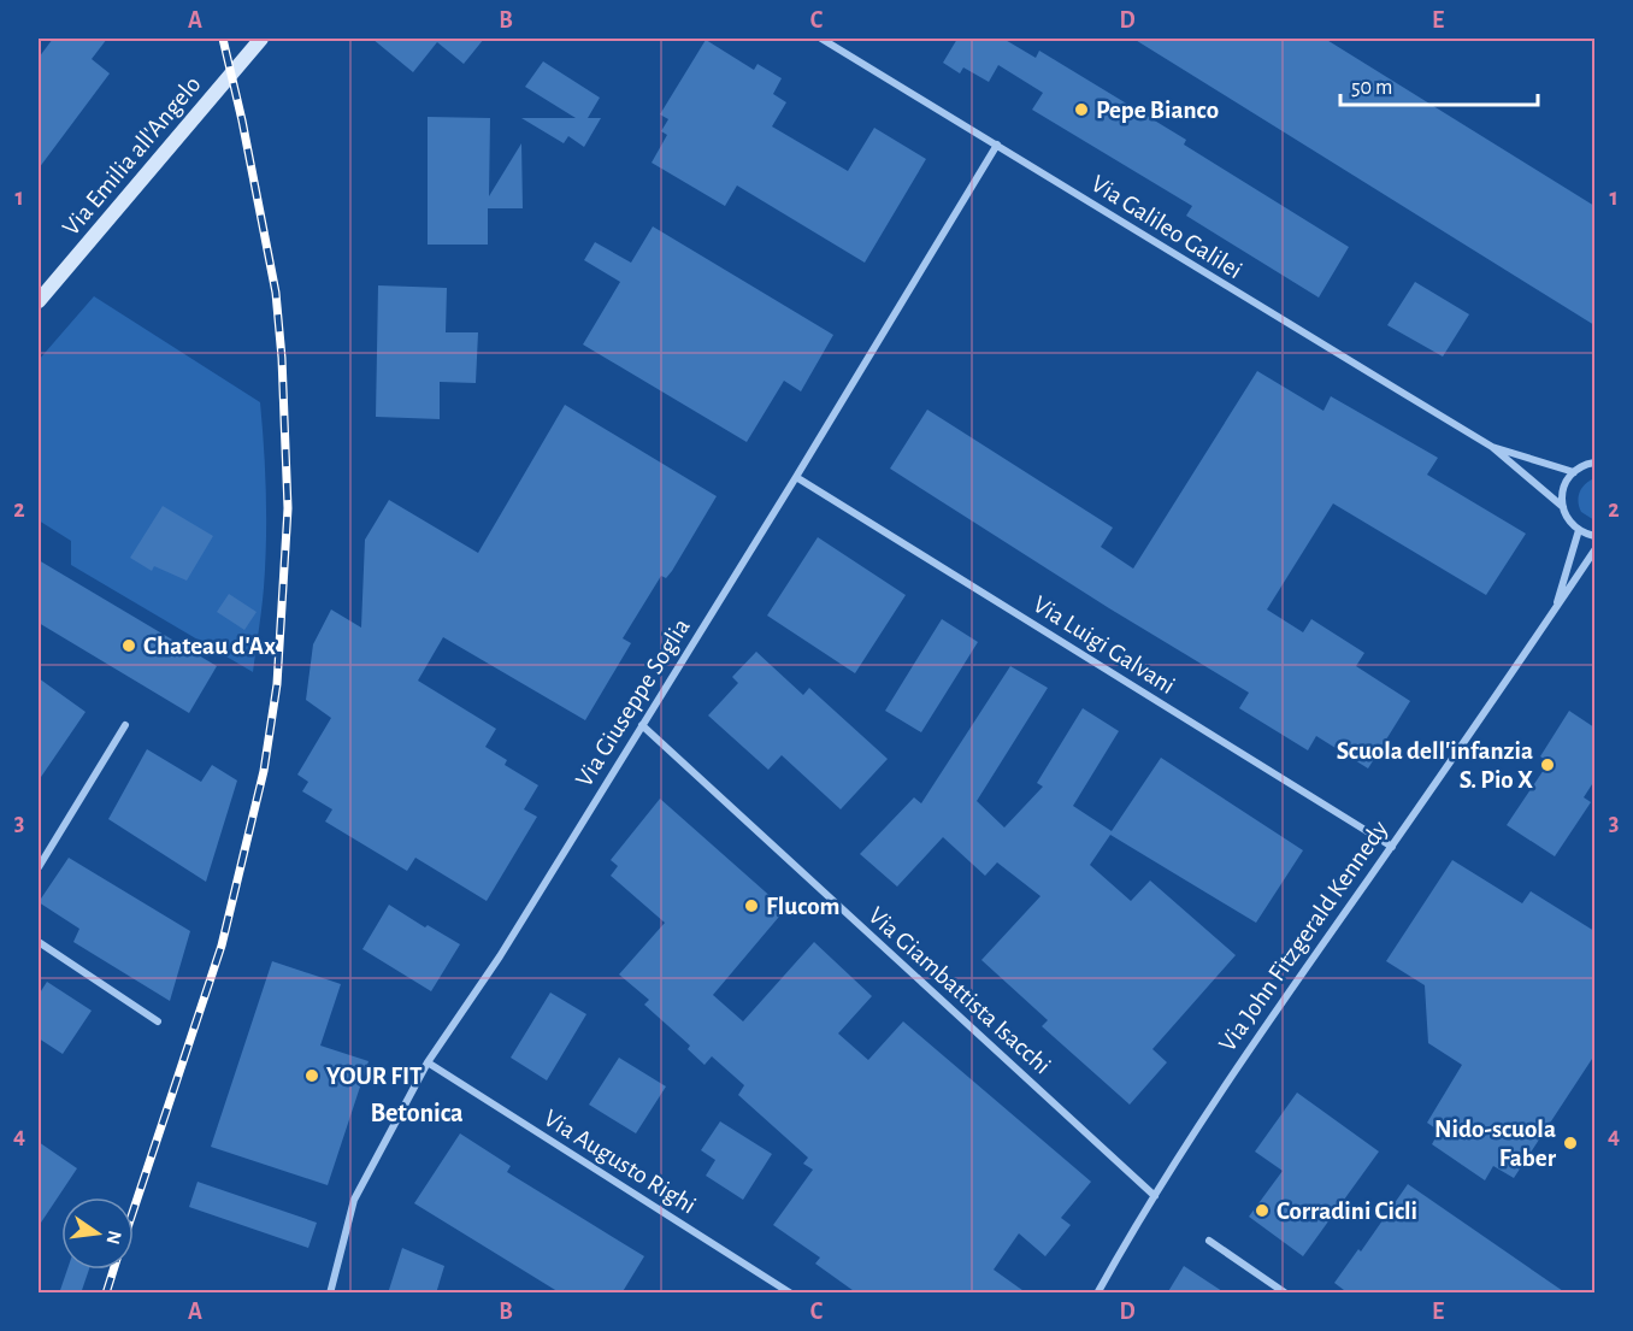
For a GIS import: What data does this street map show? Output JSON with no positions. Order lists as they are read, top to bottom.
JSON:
{
  "streets": {
    "main road": ["Via Emilia all'Angelo"],
    "street": [
      "Via Galileo Galilei",
      "Via Luigi Galvani",
      "Via Giuseppe Soglia",
      "Via John Fitzgerald Kennedy",
      "Via Giambattista Isacchi",
      "Via Augusto Righi"
    ]
  },
  "crossings": [
    ["Via Galileo Galilei", "Via Giuseppe Soglia"],
    ["Via Luigi Galvani", "Via Giuseppe Soglia"],
    ["Via Luigi Galvani", "Via John Fitzgerald Kennedy"],
    ["Via Giuseppe Soglia", "Via Giambattista Isacchi"],
    ["Via Giuseppe Soglia", "Via Augusto Righi"],
    ["Via John Fitzgerald Kennedy", "Via Giambattista Isacchi"]
  ],
  "districts": ["Betonica"],
  "places": [
    "Pepe Bianco",
    "Chateau d'Ax",
    "Scuola dell'infanzia S. Pio X",
    "Flucom",
    "YOUR FIT",
    "Nido-scuola Faber",
    "Corradini Cicli"
  ],
  "scale_bar": "50 m",
  "north": "right",
  "grid": {
    "columns": [
      "A",
      "B",
      "C",
      "D",
      "E"
    ],
    "rows": [
      "1",
      "2",
      "3",
      "4"
    ]
  }
}
